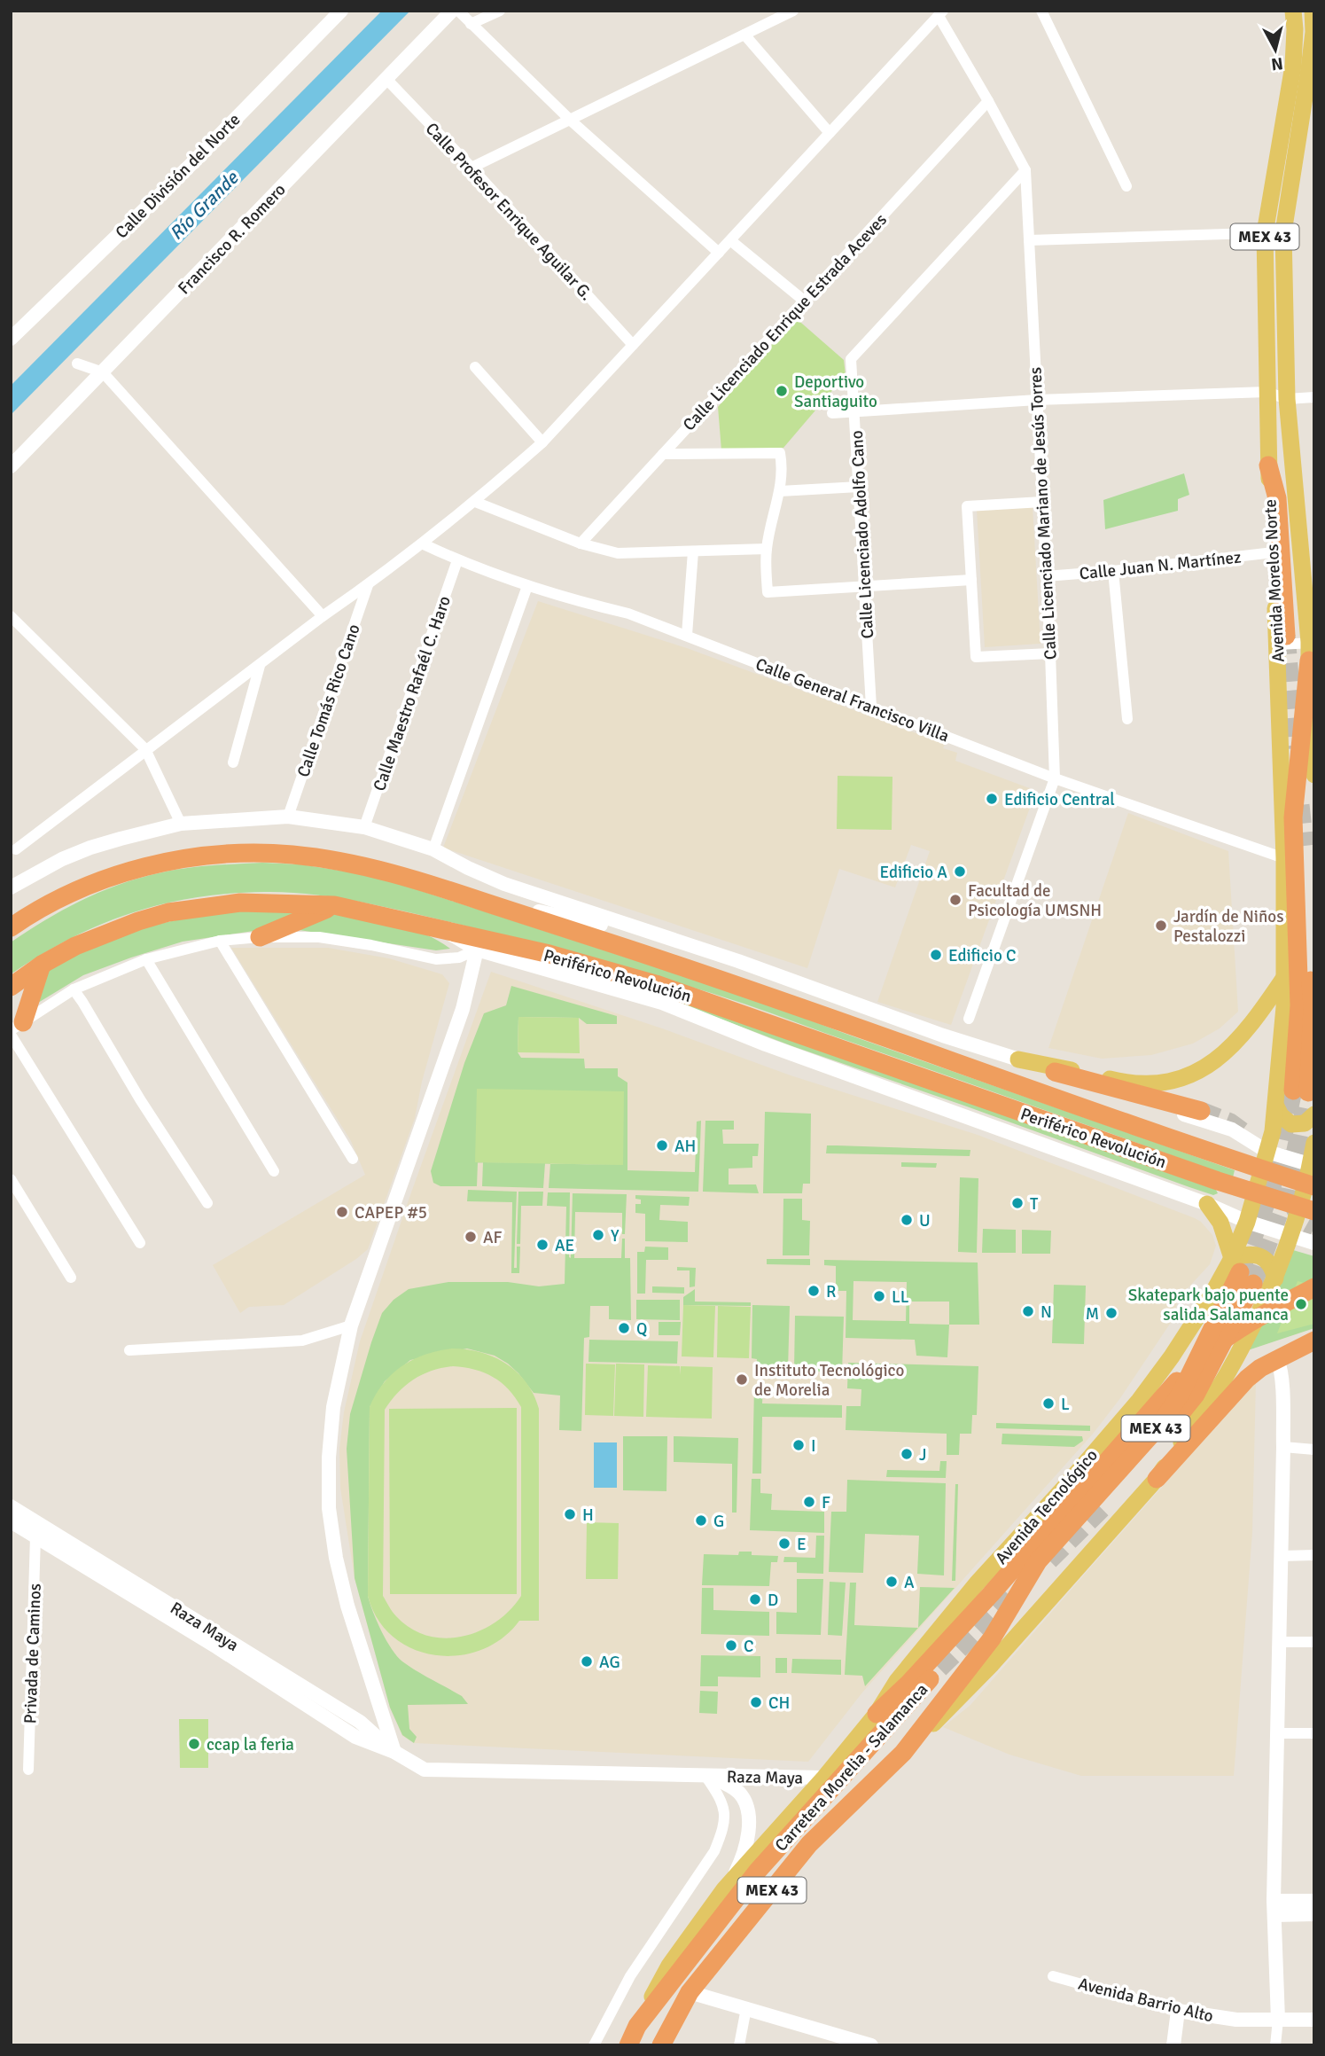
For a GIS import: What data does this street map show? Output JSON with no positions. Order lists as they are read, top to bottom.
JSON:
{
  "streets": {
    "highway": ["MEX 43", "Periférico Revolución", "Carretera Morelia - Salamanca"],
    "main road": ["Avenida Morelos Norte", "Avenida Tecnológico"],
    "street": [
      "Calle División del Norte",
      "Calle Profesor Enrique Aguilar G.",
      "Francisco R. Romero",
      "Calle Licenciado Enrique Estrada Aceves",
      "Calle Licenciado Mariano de Jesús Torres",
      "Calle Licenciado Adolfo Cano",
      "Calle Juan N. Martínez",
      "Calle Maestro Rafaél C. Haro",
      "Calle General Francisco Villa",
      "Calle Tomás Rico Cano",
      "Raza Maya",
      "Privada de Caminos",
      "Avenida Barrio Alto"
    ]
  },
  "crossings": [
    ["Calle Profesor Enrique Aguilar G.", "Francisco R. Romero"],
    ["MEX 43", "Avenida Morelos Norte"],
    ["MEX 43", "Avenida Tecnológico"],
    ["MEX 43", "Carretera Morelia - Salamanca"],
    ["Calle Licenciado Enrique Estrada Aceves", "Calle Licenciado Mariano de Jesús Torres"],
    ["Calle Licenciado Mariano de Jesús Torres", "Calle Licenciado Adolfo Cano"],
    ["Calle Licenciado Mariano de Jesús Torres", "Calle Juan N. Martínez"],
    ["Calle Licenciado Mariano de Jesús Torres", "Calle General Francisco Villa"],
    ["Calle Licenciado Adolfo Cano", "Calle General Francisco Villa"],
    ["Calle Juan N. Martínez", "Avenida Morelos Norte"],
    ["Avenida Morelos Norte", "Calle General Francisco Villa"],
    ["Avenida Morelos Norte", "Avenida Tecnológico"],
    ["Calle Maestro Rafaél C. Haro", "Calle General Francisco Villa"],
    ["Avenida Tecnológico", "Raza Maya"],
    ["Avenida Tecnológico", "Carretera Morelia - Salamanca"],
    ["Raza Maya", "Privada de Caminos"]
  ],
  "water": ["Río Grande"],
  "places": [
    "Deportivo Santiaguito",
    "Edificio Central",
    "Edificio A",
    "Facultad de Psicología UMSNH",
    "Jardín de Niños Pestalozzi",
    "Edificio C",
    "AH",
    "T",
    "CAPEP #5",
    "U",
    "Y",
    "AF",
    "AE",
    "R",
    "LL",
    "Skatepark bajo puente salida Salamanca",
    "N",
    "M",
    "Q",
    "Instituto Tecnológico de Morelia",
    "L",
    "I",
    "J",
    "F",
    "H",
    "G",
    "E",
    "A",
    "D",
    "C",
    "AG",
    "CH",
    "ccap la feria"
  ],
  "north": "bottom"
}
